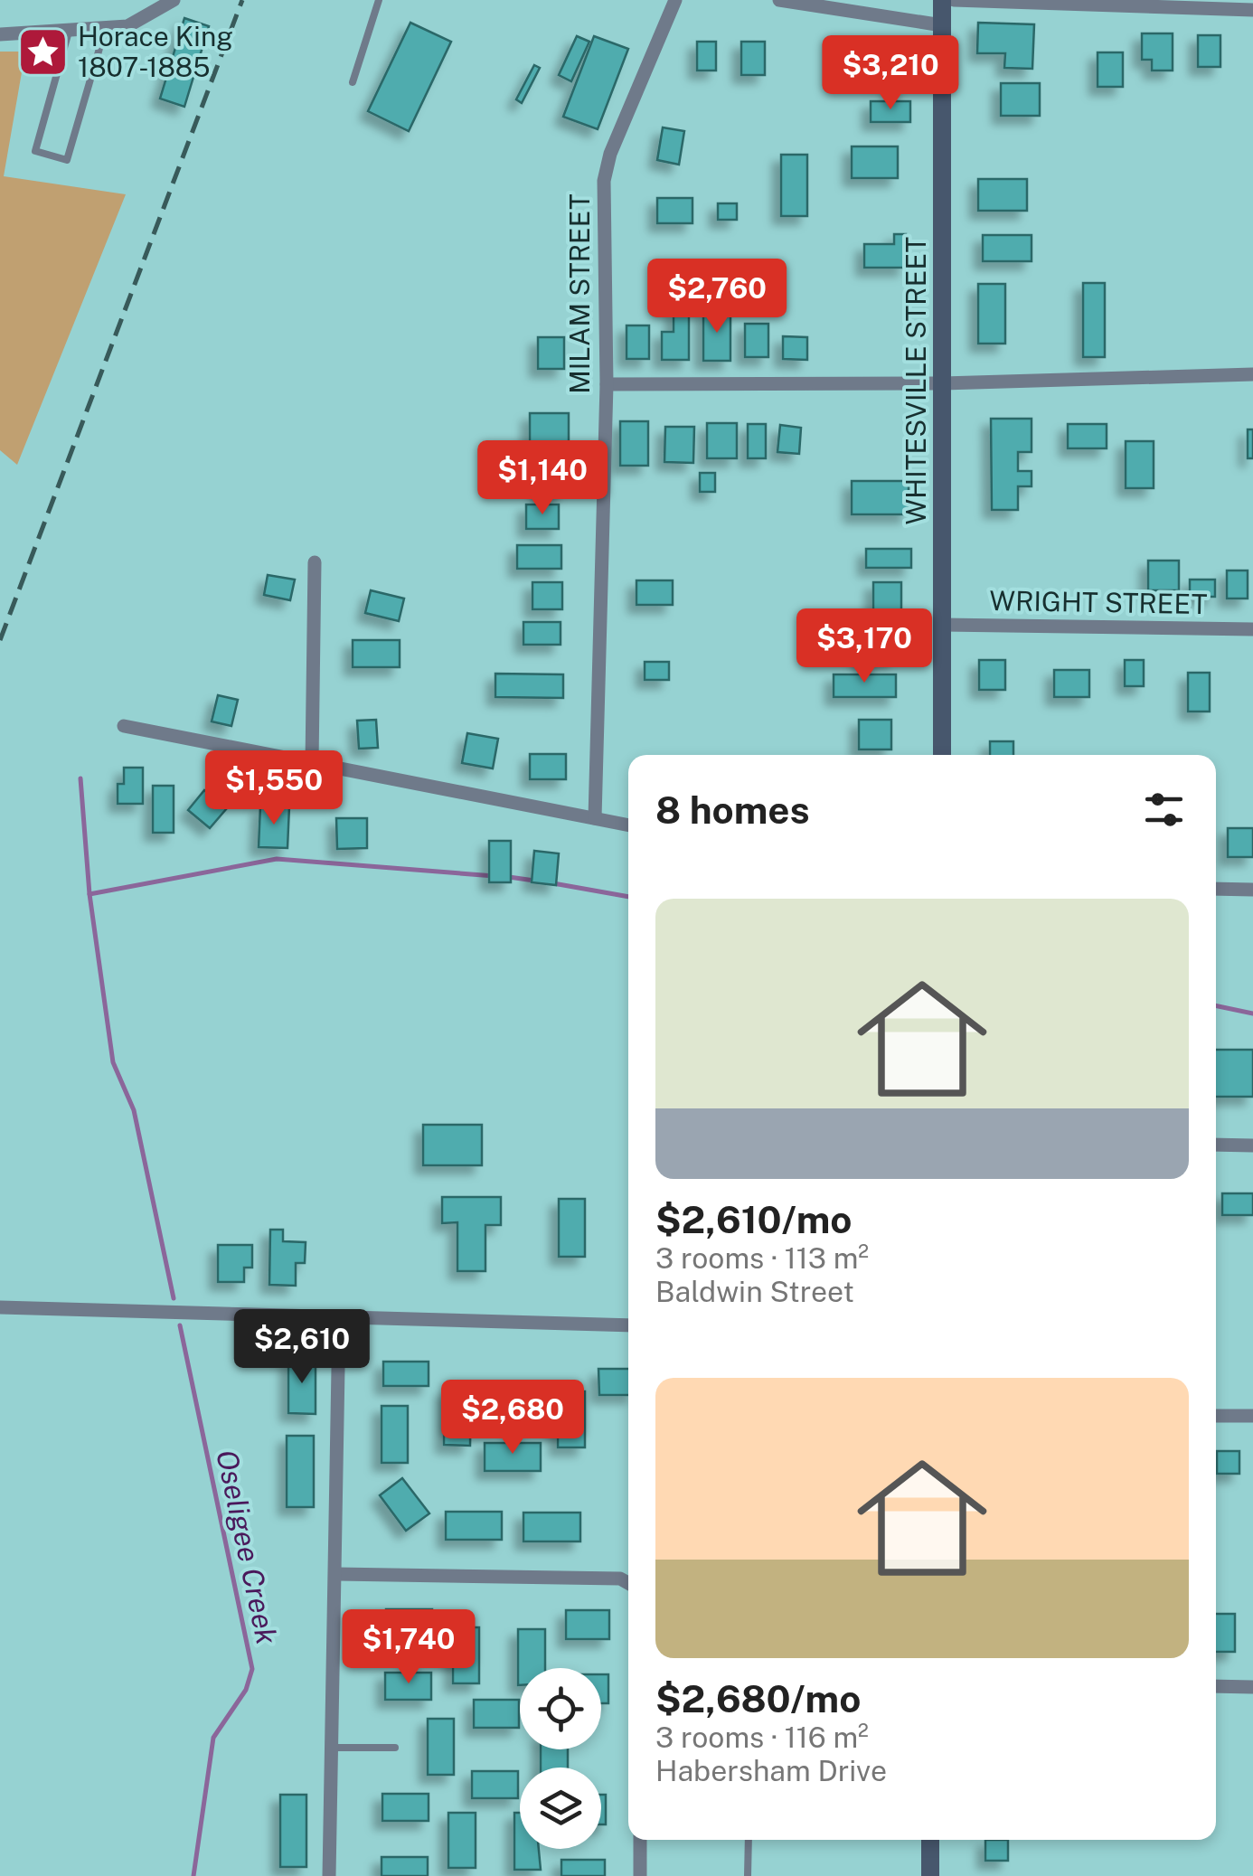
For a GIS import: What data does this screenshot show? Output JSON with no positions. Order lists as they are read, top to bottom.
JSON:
{
  "streets": {
    "main road": ["WHITESVILLE STREET"],
    "street": ["MILAM STREET", "WRIGHT STREET"]
  },
  "crossings": [
    ["WHITESVILLE STREET", "WRIGHT STREET"]
  ],
  "water": ["Oseligee Creek"],
  "places": {
    "place": ["Horace King 1807-1885"]
  },
  "page": {
    "price": [
      "$3,210",
      "$2,760",
      "$1,140",
      "$3,170",
      "$1,550",
      "$2,610",
      "$2,680",
      "$1,740"
    ],
    "heading": "8 homes",
    "list": [
      {
        "name": "$2,610/mo",
        "note": "3 rooms · 113 m² · Baldwin Street"
      },
      {
        "name": "$2,680/mo",
        "note": "3 rooms · 116 m² · Habersham Drive"
      }
    ]
  }
}
